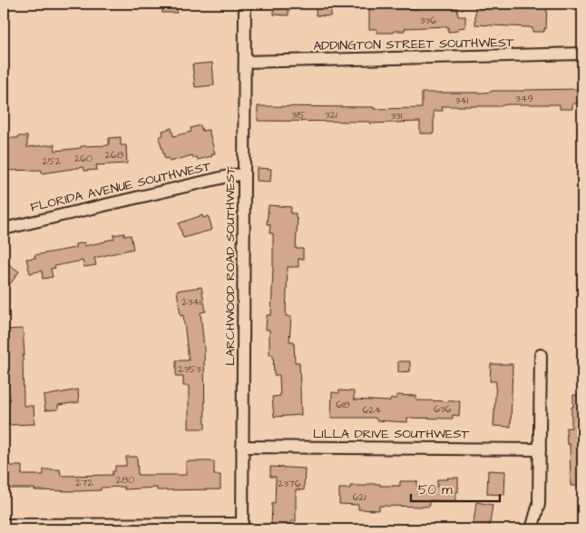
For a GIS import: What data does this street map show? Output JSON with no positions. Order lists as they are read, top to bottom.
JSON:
{
  "streets": {
    "street": [
      "ADDINGTON STREET SOUTHWEST",
      "FLORIDA AVENUE SOUTHWEST",
      "LARCHWOOD ROAD SOUTHWEST",
      "LILLA DRIVE SOUTHWEST"
    ]
  },
  "crossings": [
    ["ADDINGTON STREET SOUTHWEST", "LARCHWOOD ROAD SOUTHWEST"],
    ["FLORIDA AVENUE SOUTHWEST", "LARCHWOOD ROAD SOUTHWEST"],
    ["LARCHWOOD ROAD SOUTHWEST", "LILLA DRIVE SOUTHWEST"]
  ],
  "house_numbers": [
    "336",
    "349",
    "341",
    "315",
    "321",
    "331",
    "268",
    "260",
    "252",
    "2341",
    "2353",
    "618",
    "636",
    "624",
    "280",
    "272",
    "2376",
    "621"
  ],
  "scale_bar": "50 m"
}
